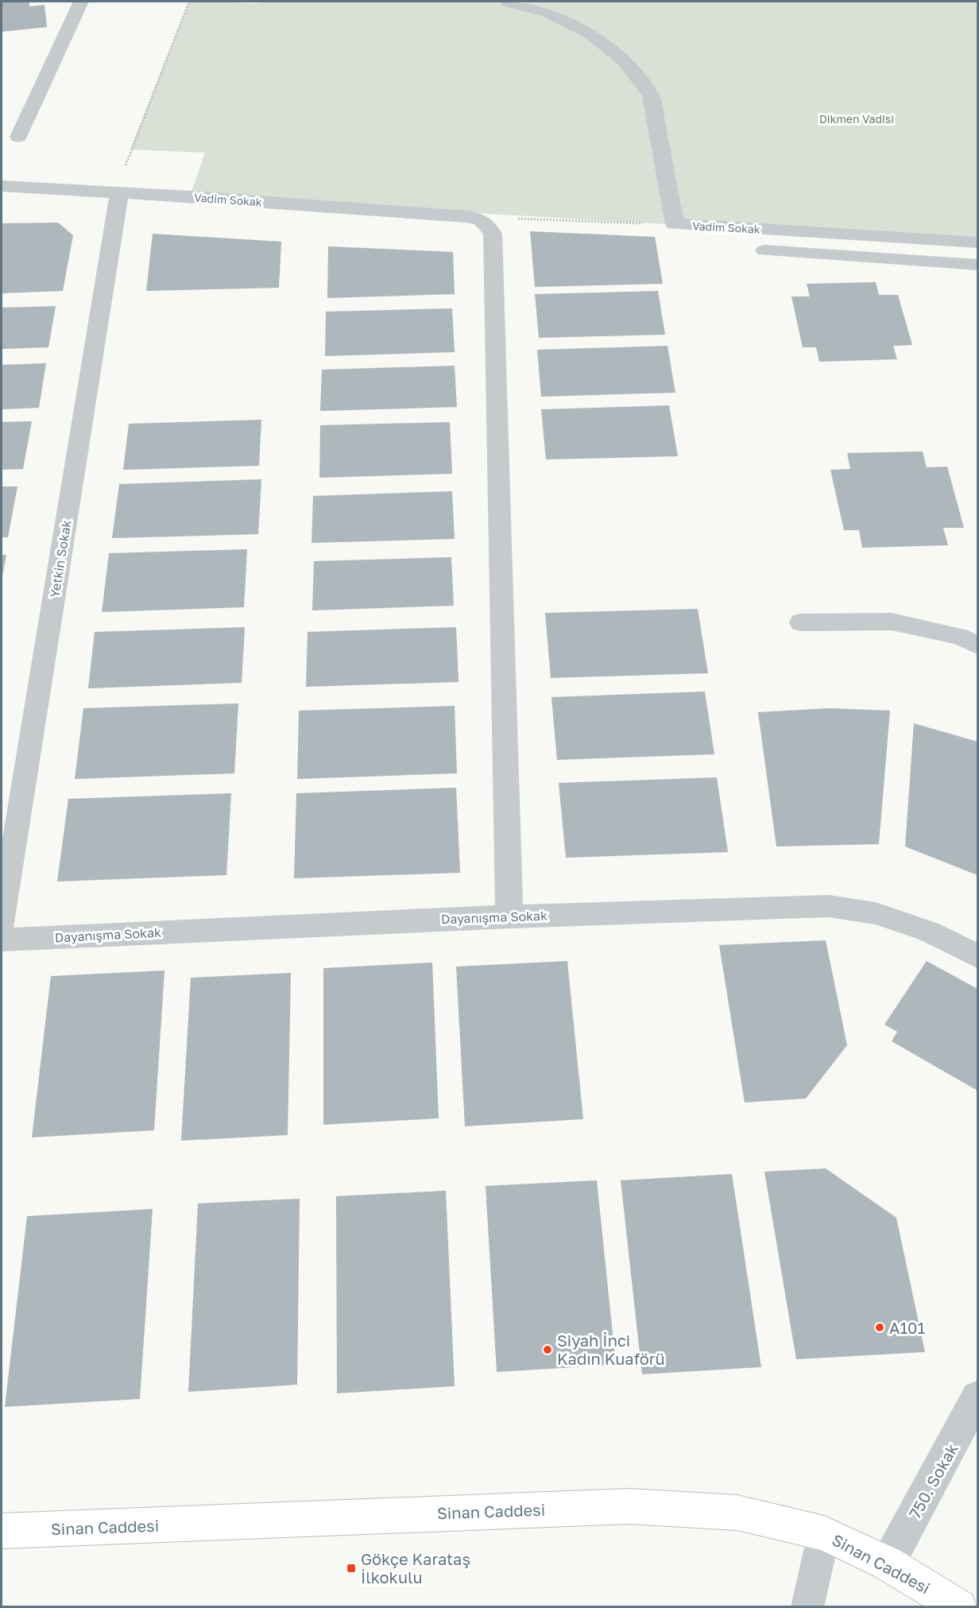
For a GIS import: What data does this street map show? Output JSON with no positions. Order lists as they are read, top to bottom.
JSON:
{
  "streets": {
    "main road": ["Sinan Caddesi"],
    "street": [
      "Vadim Sokak",
      "Yetkin Sokak",
      "Dayanışma Sokak",
      "750. Sokak"
    ]
  },
  "crossings": [
    ["Vadim Sokak", "Yetkin Sokak"],
    ["750. Sokak", "Sinan Caddesi"]
  ],
  "parks": ["Dikmen Vadisi"],
  "places": {
    "other": ["A101", "Siyah İnci Kadın Kuaförü"],
    "transit": ["Gökçe Karataş İlkokulu"]
  }
}
